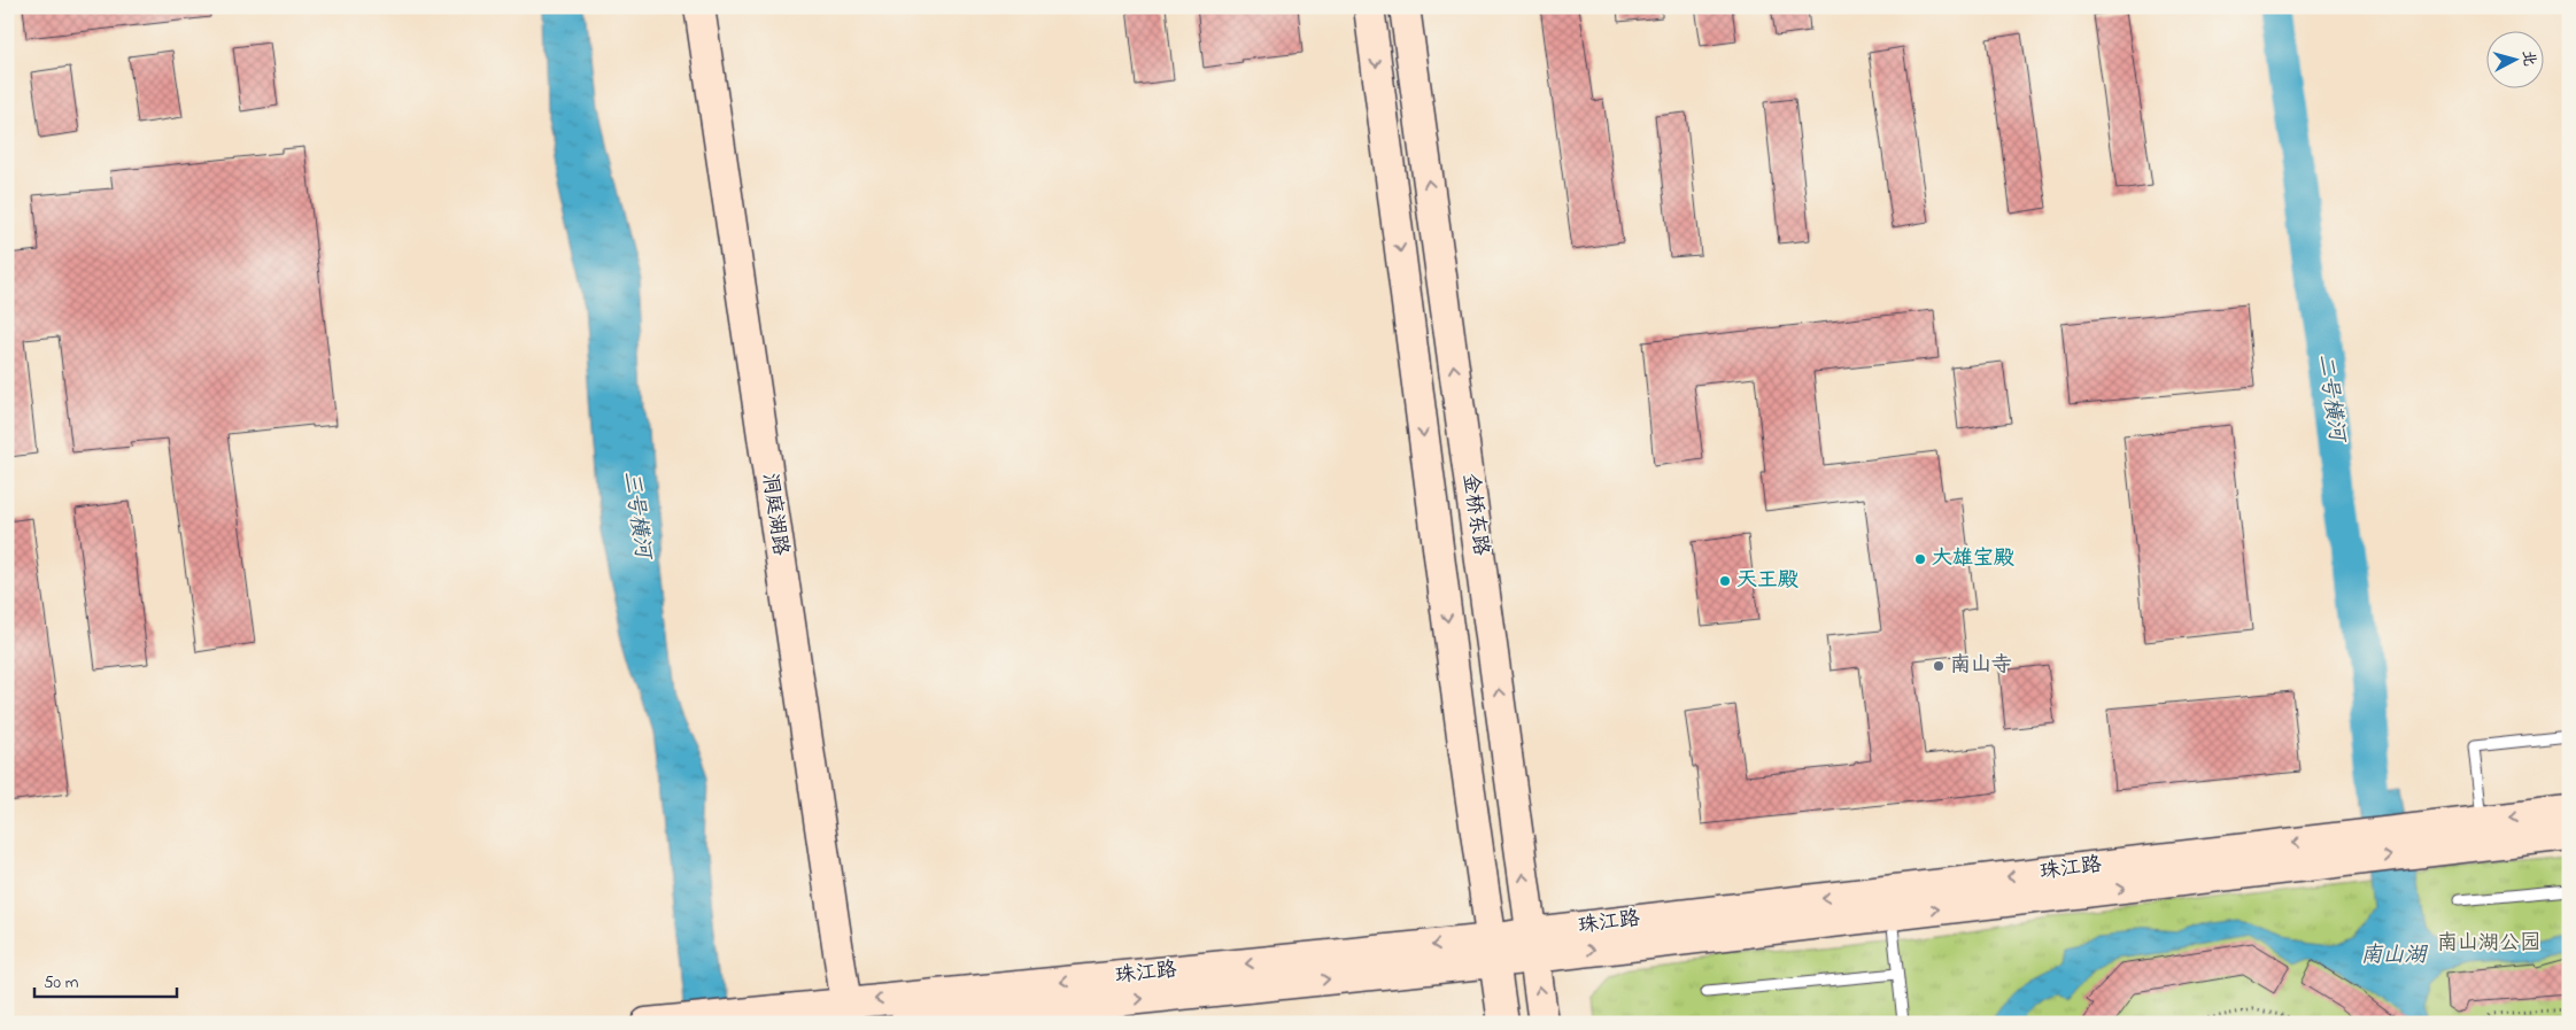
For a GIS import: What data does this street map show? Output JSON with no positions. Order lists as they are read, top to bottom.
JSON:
{
  "streets": {
    "street": ["洞庭湖路", "金桥东路", "珠江路"]
  },
  "crossings": [
    ["洞庭湖路", "珠江路"],
    ["金桥东路", "珠江路"]
  ],
  "water": ["二号横河", "三号横河", "南山湖"],
  "parks": ["南山湖公园"],
  "places": ["大雄宝殿", "天王殿", "南山寺"],
  "scale_bar": "50 m",
  "north": "right"
}
